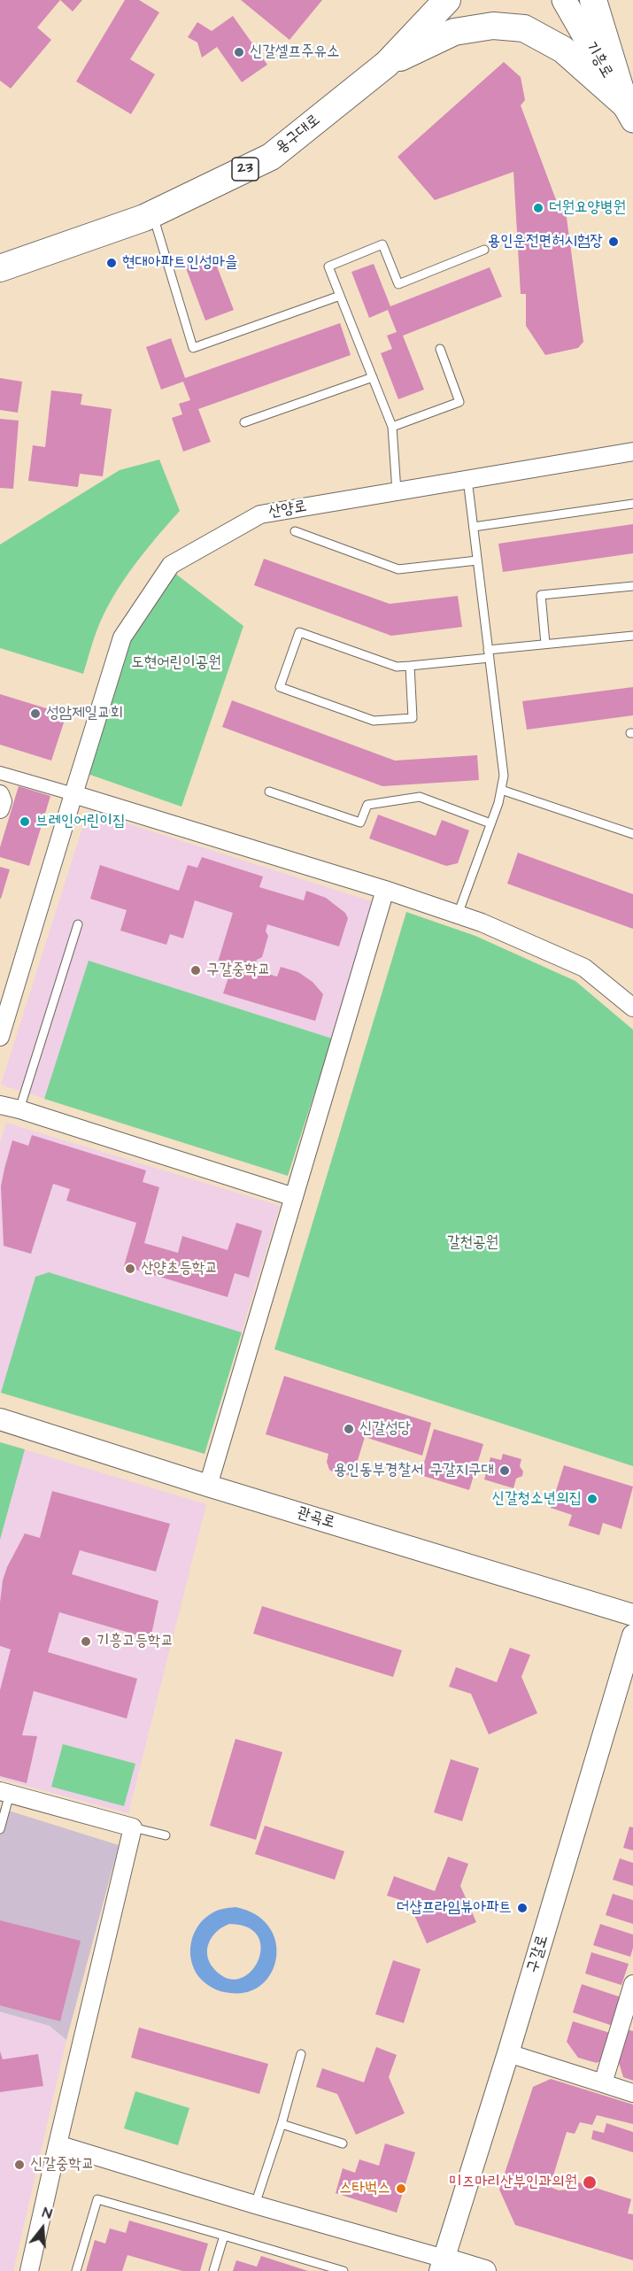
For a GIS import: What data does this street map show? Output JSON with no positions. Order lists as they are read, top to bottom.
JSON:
{
  "streets": {
    "main road": ["기흥로", "용구대로", "23"],
    "street": ["산양로", "관곡로", "구갈로"]
  },
  "parks": ["도현어린이공원", "갈천공원"],
  "places": [
    "신갈셀프주유소",
    "더원요양병원",
    "용인운전면허시험장",
    "현대아파트인성마을",
    "성암제일교회",
    "브레인어린이집",
    "구갈중학교",
    "산양초등학교",
    "신갈성당",
    "용인동부경찰서 구갈지구대",
    "신갈청소년의집",
    "기흥고등학교",
    "더샵프라임뷰아파트",
    "신갈중학교",
    "미즈마리산부인과의원",
    "스타벅스"
  ],
  "north": "top"
}
